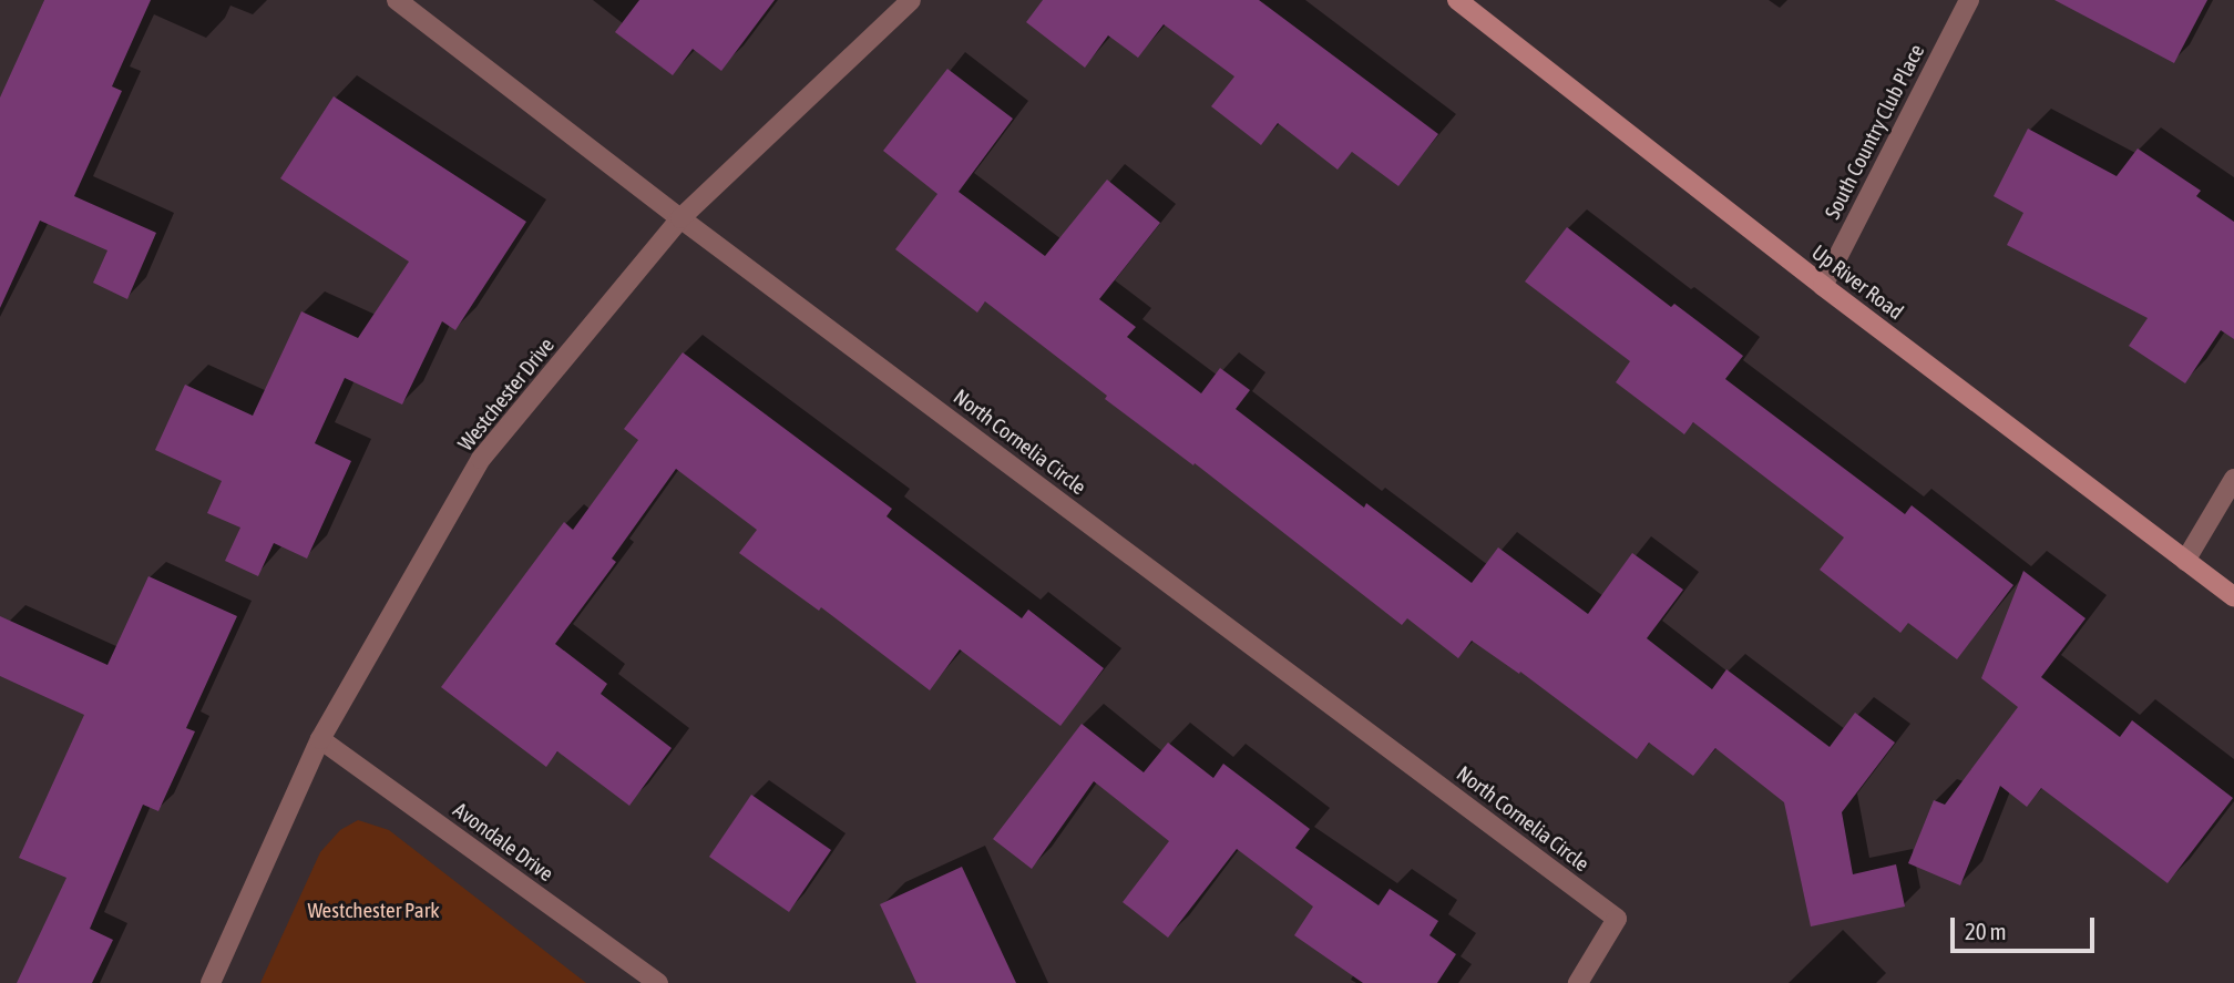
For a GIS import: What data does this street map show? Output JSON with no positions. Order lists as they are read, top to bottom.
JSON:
{
  "streets": {
    "street": [
      "South Country Club Place",
      "Up River Road",
      "Westchester Drive",
      "North Cornelia Circle",
      "Avondale Drive"
    ]
  },
  "crossings": [
    ["South Country Club Place", "Up River Road"],
    ["Westchester Drive", "North Cornelia Circle"],
    ["Westchester Drive", "Avondale Drive"]
  ],
  "parks": ["Westchester Park"],
  "scale_bar": "20 m"
}
